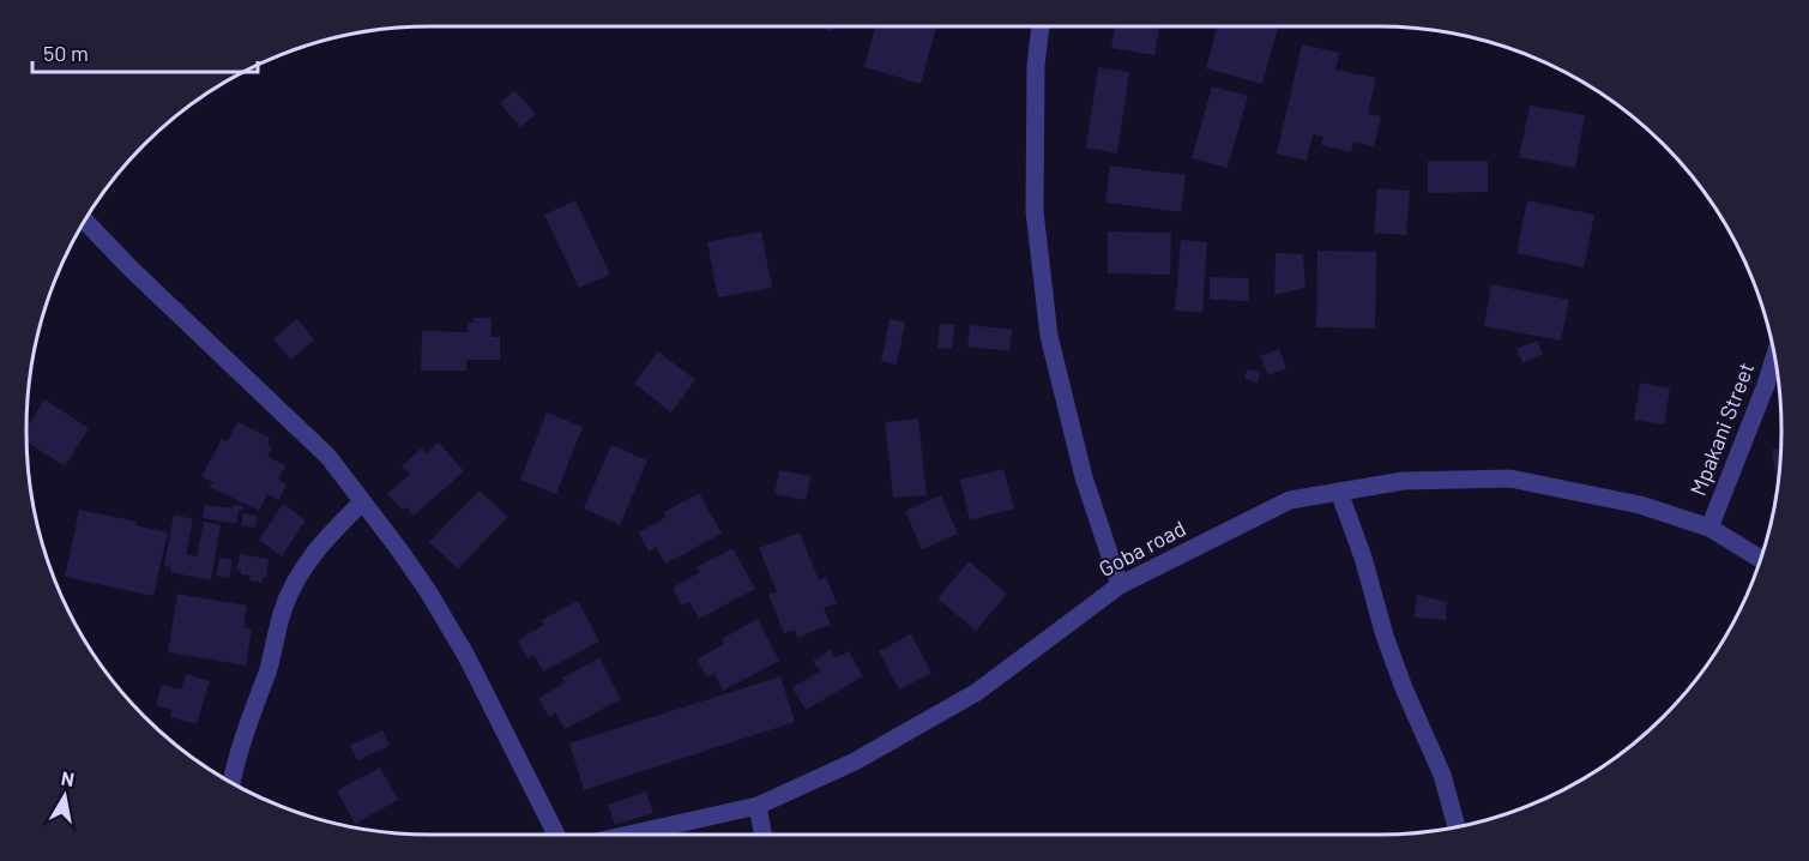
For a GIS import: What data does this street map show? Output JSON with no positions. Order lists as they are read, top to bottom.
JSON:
{
  "streets": {
    "street": ["Mpakani Street", "Goba road"]
  },
  "crossings": [
    ["Mpakani Street", "Goba road"]
  ],
  "scale_bar": "50 m",
  "north": "top"
}
